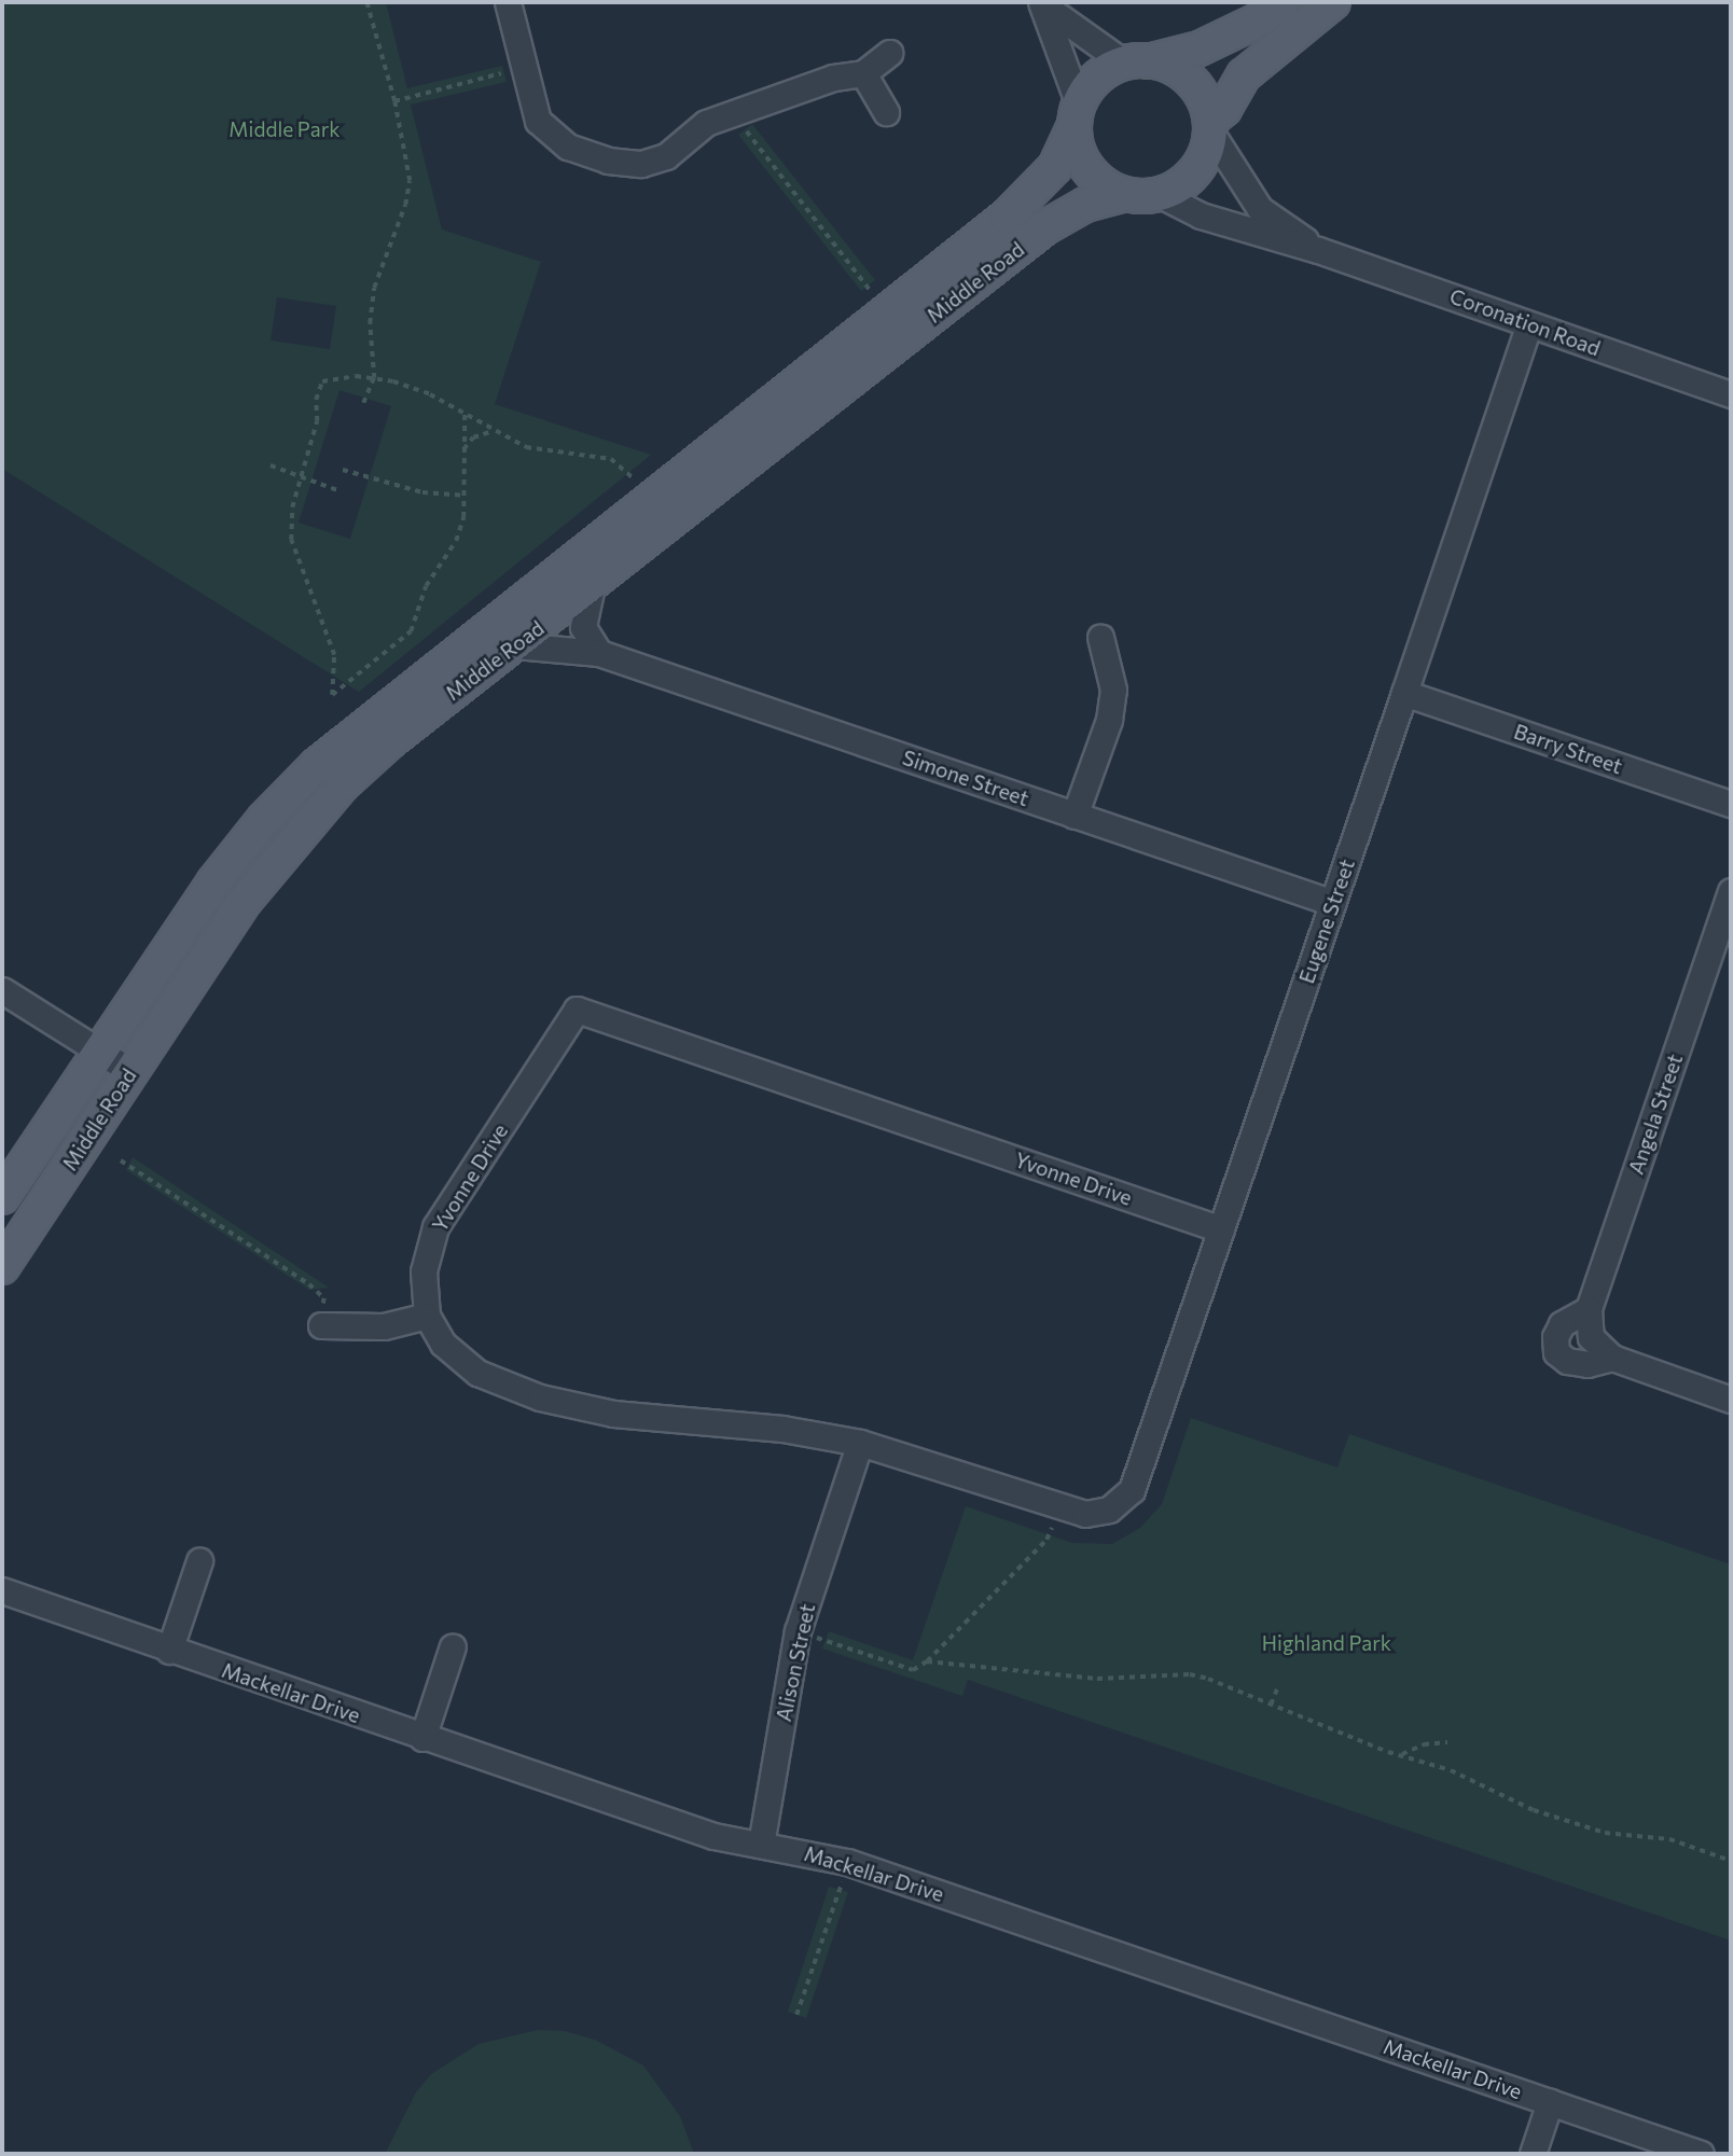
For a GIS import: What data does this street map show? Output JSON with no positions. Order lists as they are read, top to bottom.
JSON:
{
  "streets": {
    "main road": ["Middle Road"],
    "street": [
      "Coronation Road",
      "Barry Street",
      "Simone Street",
      "Eugene Street",
      "Angela Street",
      "Yvonne Drive",
      "Alison Street",
      "Mackellar Drive"
    ]
  },
  "crossings": [
    ["Middle Road", "Coronation Road"],
    ["Middle Road", "Simone Street"],
    ["Coronation Road", "Eugene Street"],
    ["Barry Street", "Eugene Street"],
    ["Simone Street", "Eugene Street"],
    ["Eugene Street", "Yvonne Drive"],
    ["Yvonne Drive", "Alison Street"],
    ["Alison Street", "Mackellar Drive"]
  ],
  "parks": ["Middle Park", "Highland Park"]
}
